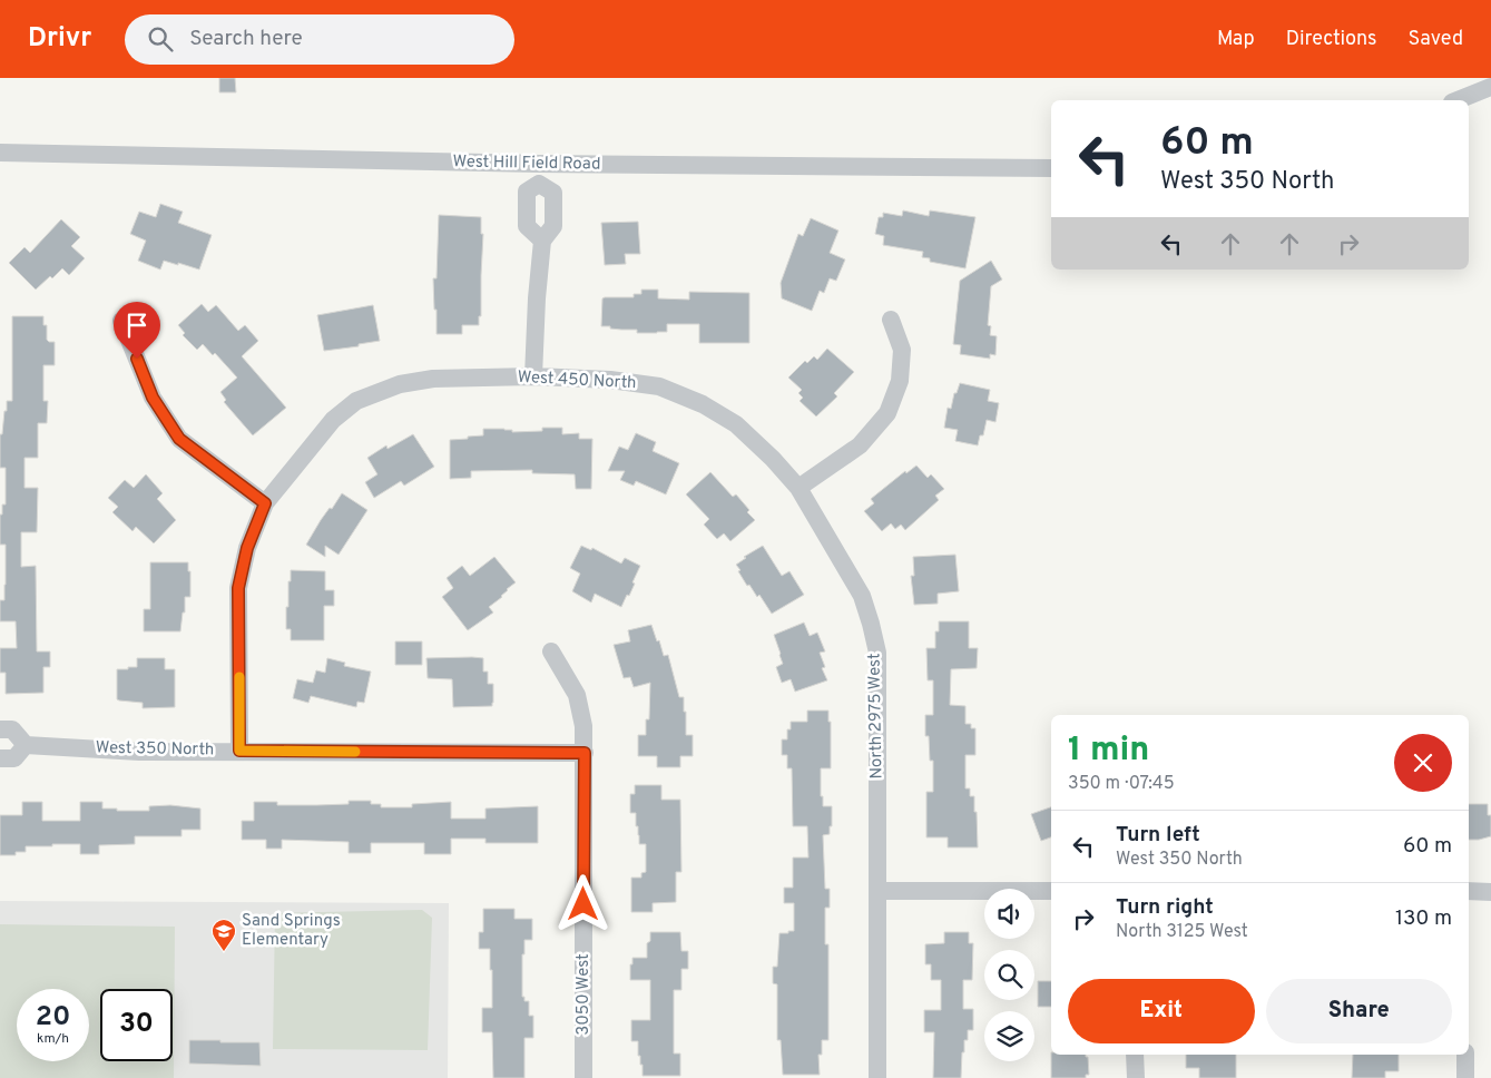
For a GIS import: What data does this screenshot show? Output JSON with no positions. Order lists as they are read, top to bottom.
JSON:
{
  "streets": {
    "street": [
      "West Hill Field Road",
      "West 450 North",
      "North 2975 West",
      "West 350 North",
      "3050 West"
    ]
  },
  "crossings": [
    ["West 450 North", "North 2975 West"],
    ["West 450 North", "West 350 North"],
    ["West 350 North", "3050 West"]
  ],
  "places": {
    "school or university": ["Sand Springs Elementary"]
  },
  "page": {
    "header": "Drivr",
    "search": "Search here",
    "nav": ["Map", "Directions", "Saved"],
    "turn": ["60 m", "West 350 North"],
    "heading": ["1 min", "350 m · 07:45"],
    "list": [
      {
        "name": "Turn left",
        "note": "West 350 North",
        "value": "60 m"
      },
      {
        "name": "Turn right",
        "note": "North 3125 West",
        "value": "130 m"
      }
    ],
    "buttons": ["Exit", "Share"],
    "speed": "20 km/h",
    "limit": "30"
  }
}
